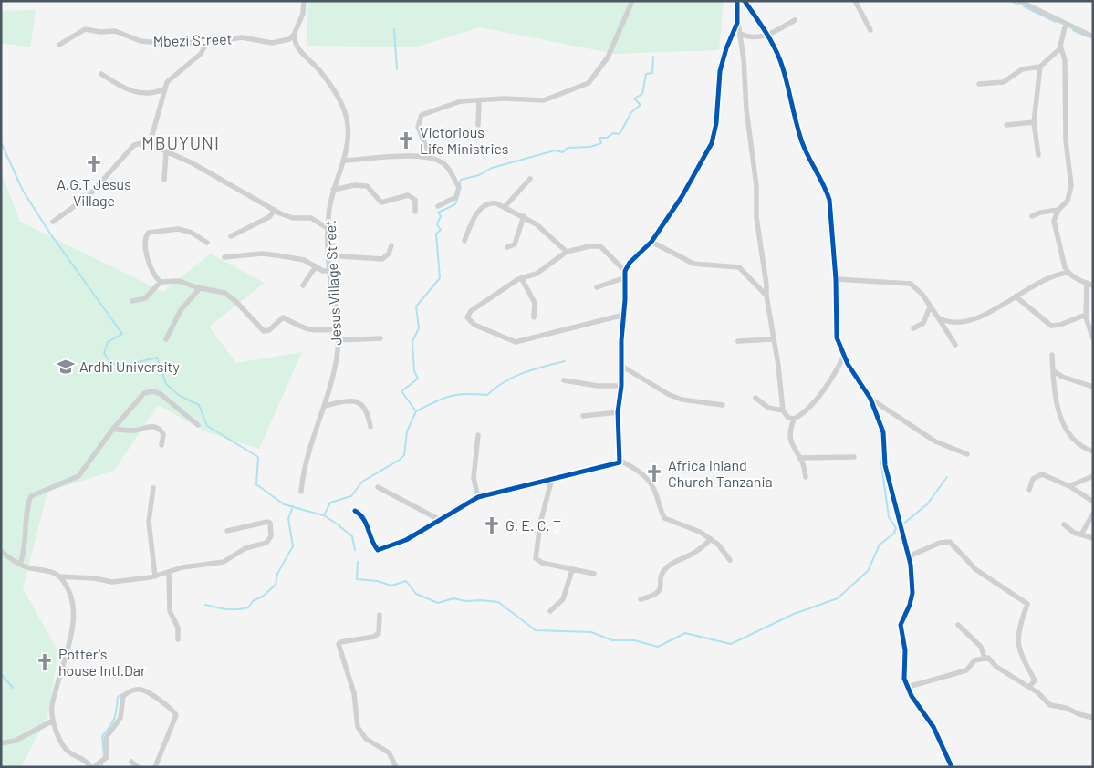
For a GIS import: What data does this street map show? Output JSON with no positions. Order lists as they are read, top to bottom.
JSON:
{
  "streets": {
    "street": ["Mbezi Street", "Jesus Village Street"]
  },
  "crossings": [
    ["Mbezi Street", "Jesus Village Street"]
  ],
  "districts": ["MBUYUNI"],
  "places": {
    "church": [
      "Victorious Life Ministries",
      "A.G.T Jesus Village",
      "Africa Inland Church Tanzania",
      "G. E. C. T",
      "Potter's house Intl.Dar"
    ],
    "school or university": ["Ardhi University"]
  }
}
